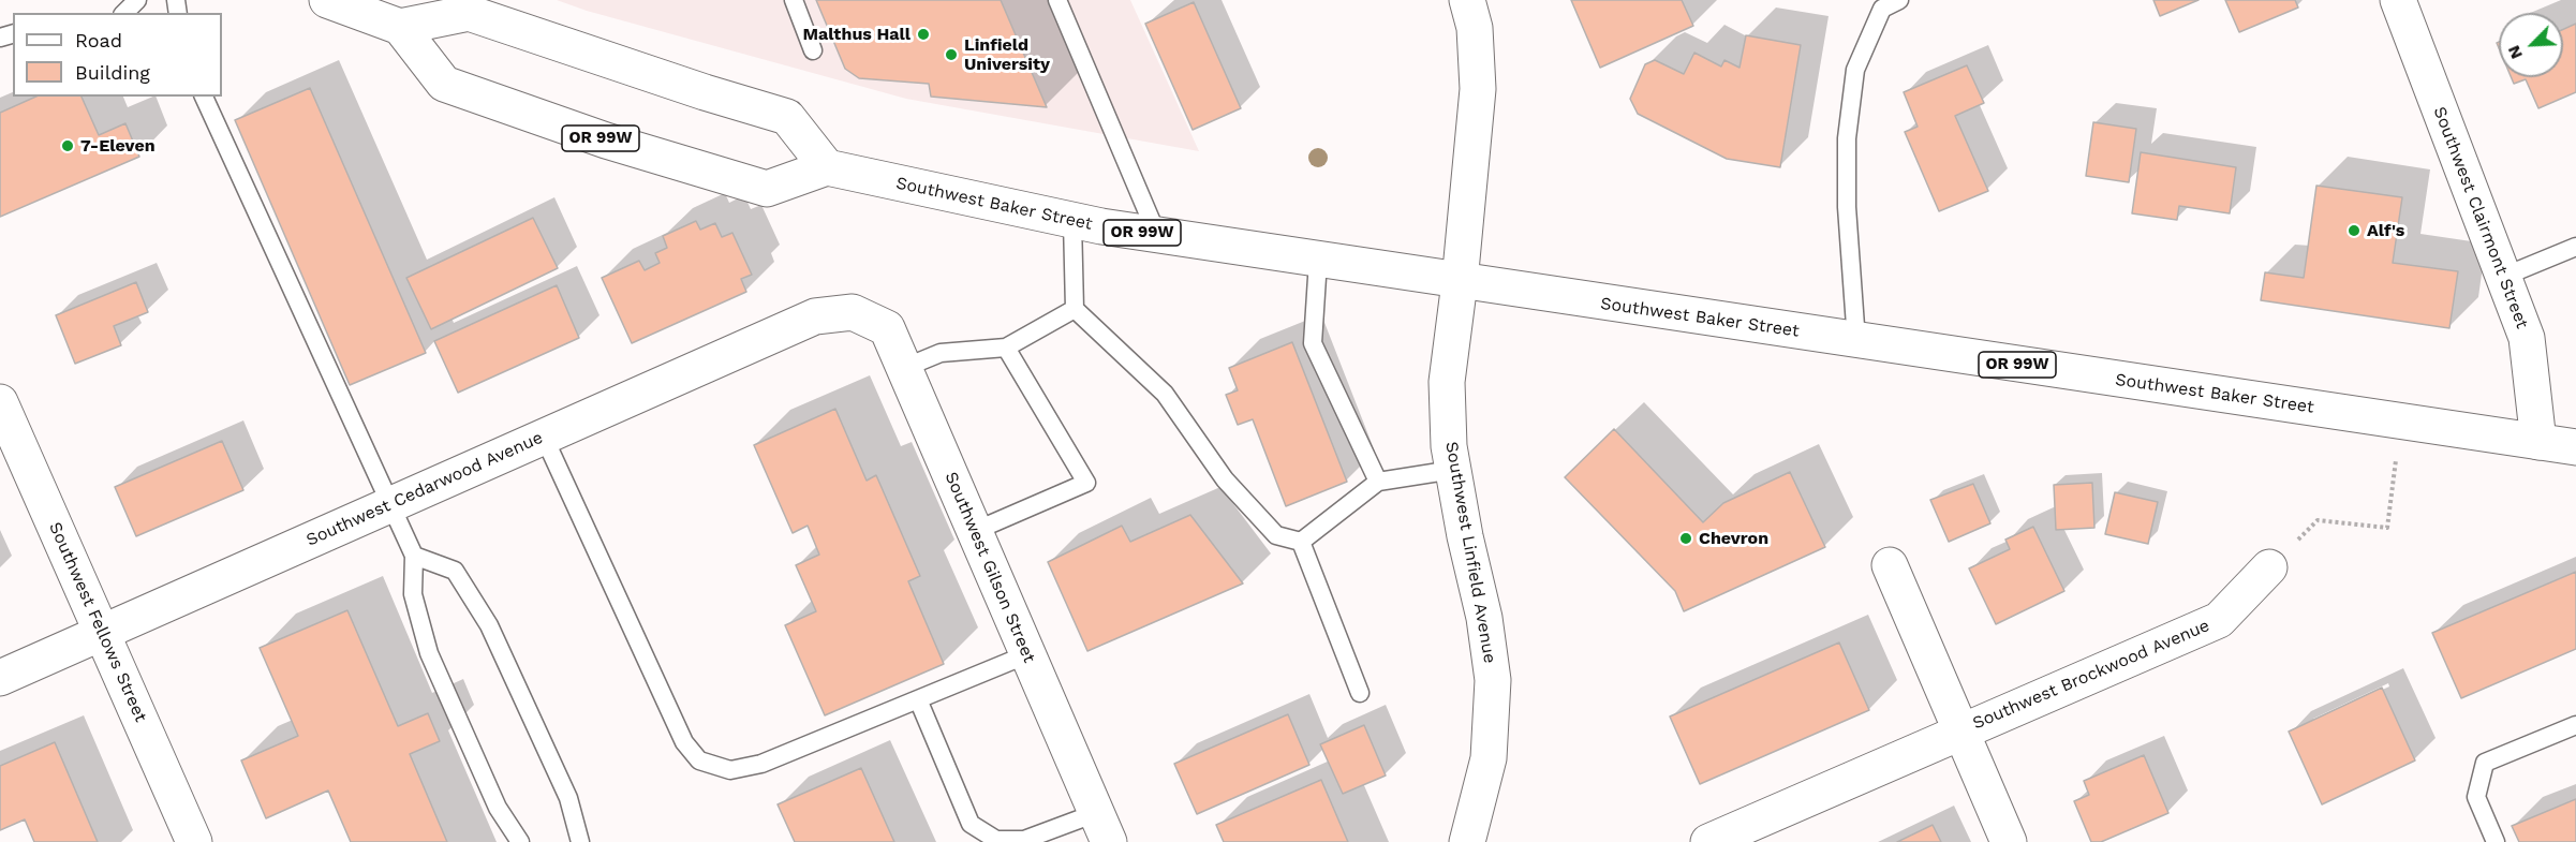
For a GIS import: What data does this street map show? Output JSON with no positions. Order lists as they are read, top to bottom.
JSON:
{
  "streets": {
    "main road": [
      "OR 99W",
      "Southwest Baker Street",
      "Southwest Clairmont Street",
      "Southwest Cedarwood Avenue",
      "Southwest Linfield Avenue",
      "Southwest Gilson Street",
      "Southwest Fellows Street",
      "Southwest Brockwood Avenue"
    ]
  },
  "crossings": [
    ["OR 99W", "Southwest Baker Street"],
    ["Southwest Baker Street", "Southwest Clairmont Street"],
    ["Southwest Baker Street", "Southwest Linfield Avenue"],
    ["Southwest Cedarwood Avenue", "Southwest Gilson Street"],
    ["Southwest Cedarwood Avenue", "Southwest Fellows Street"]
  ],
  "places": [
    "Malthus Hall",
    "Linfield University",
    "7-Eleven",
    "Alf's",
    "Chevron"
  ],
  "legend": ["Road", "Building"],
  "north": "bottom left"
}
